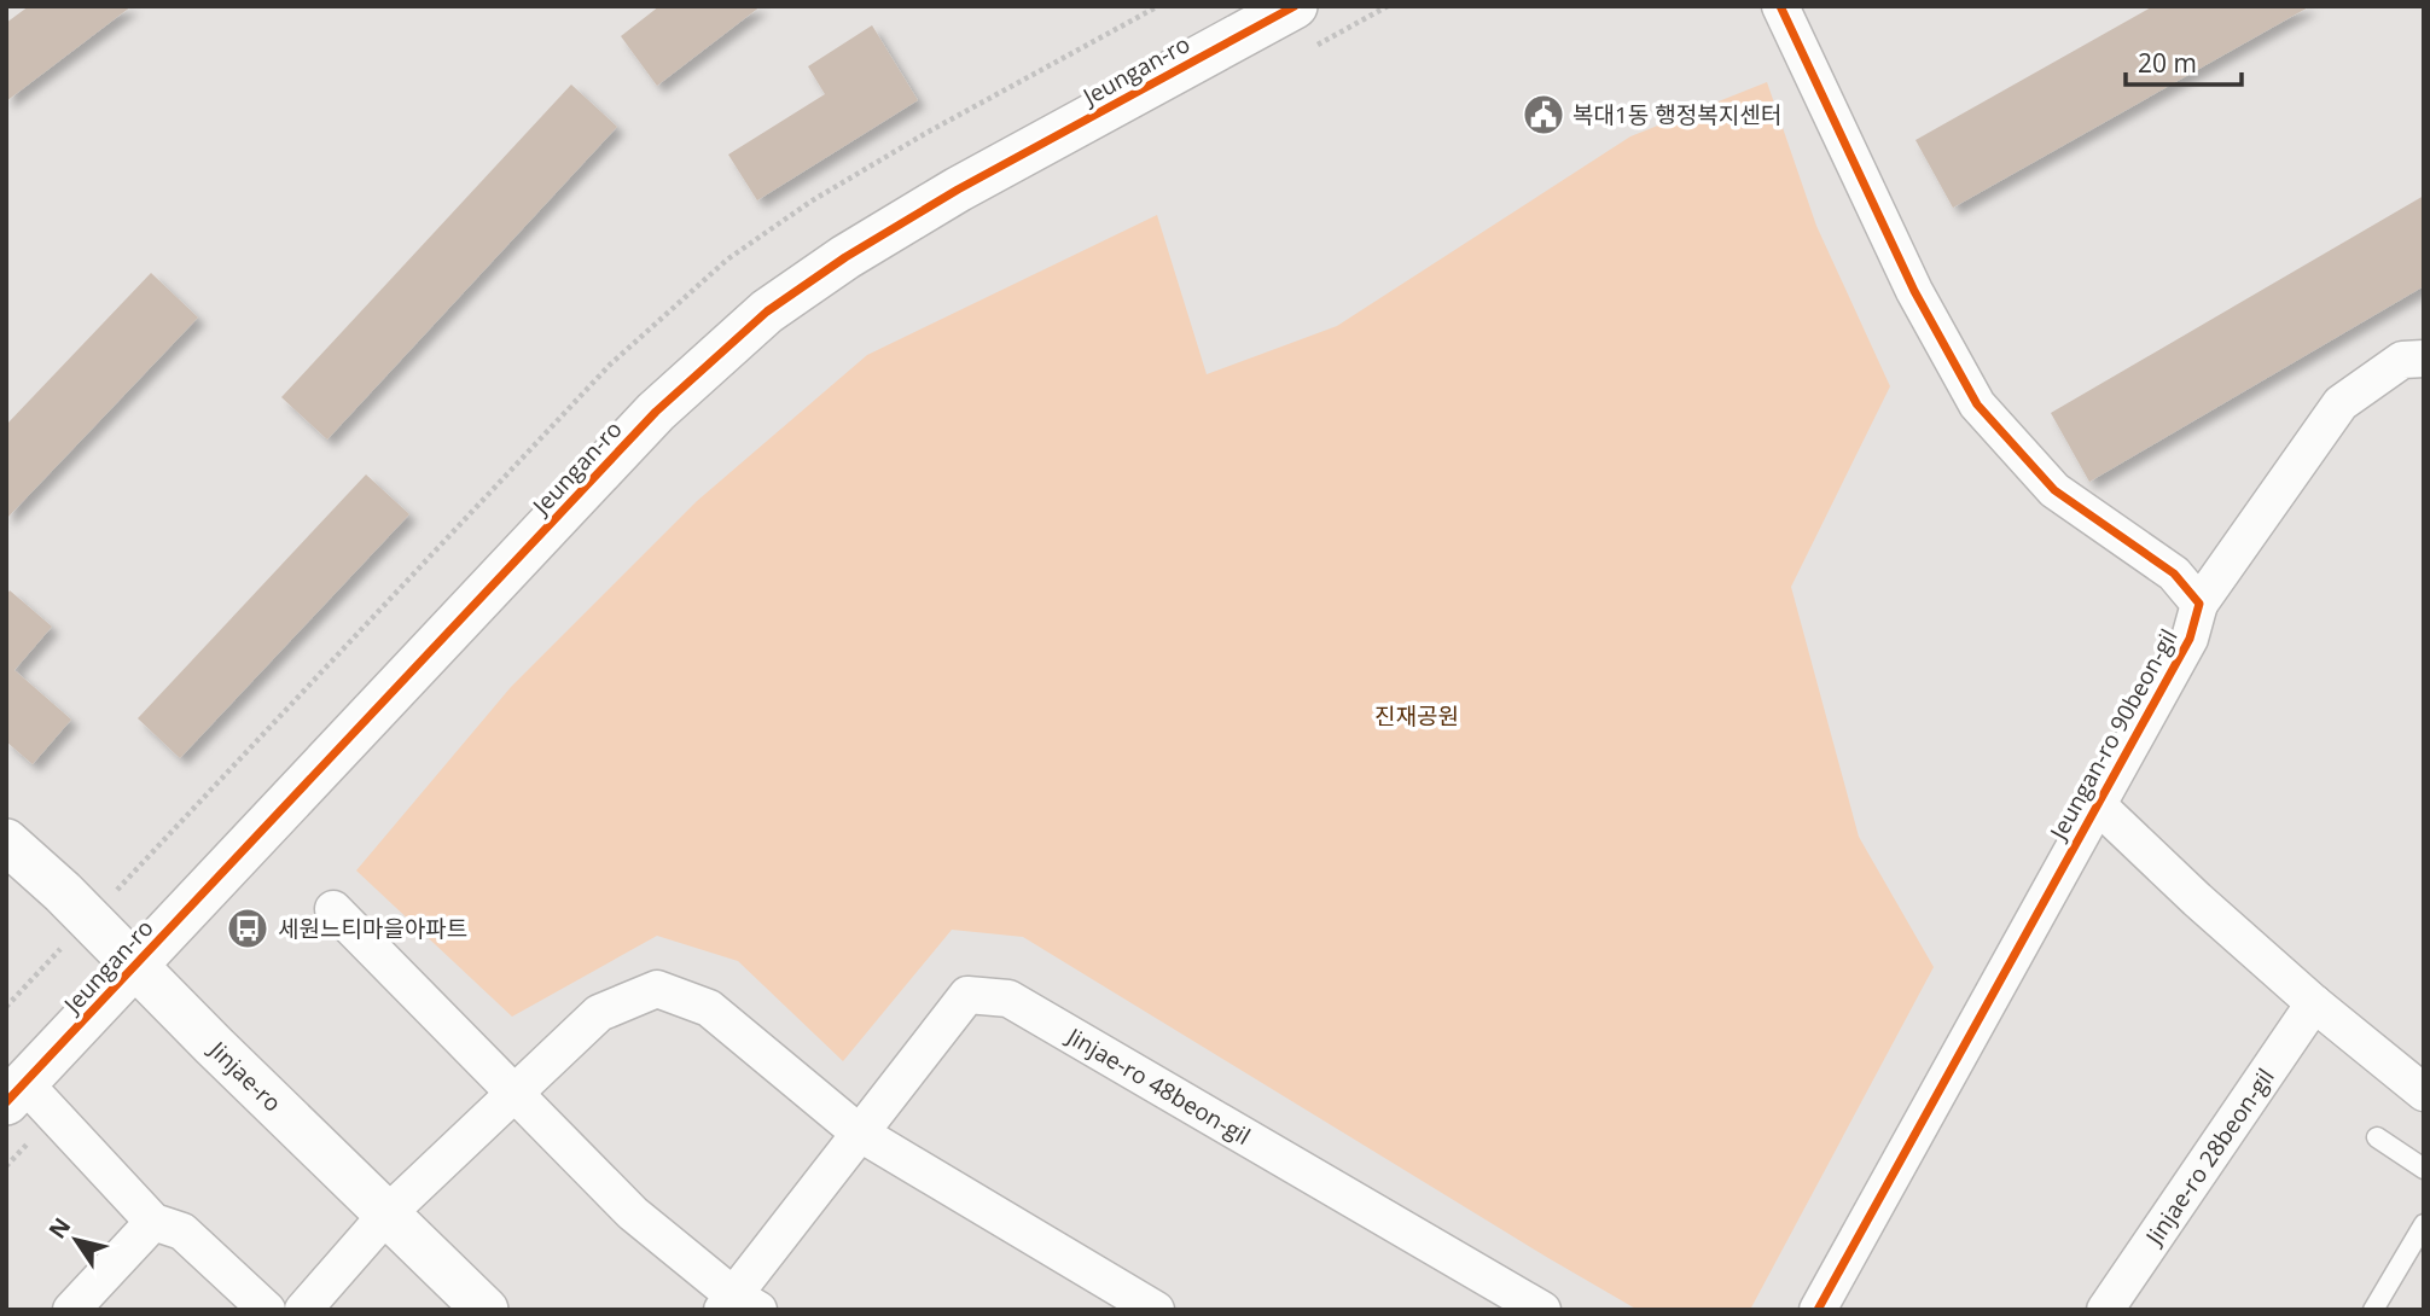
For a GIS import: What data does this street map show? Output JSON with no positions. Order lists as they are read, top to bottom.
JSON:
{
  "streets": {
    "street": [
      "Jeungan-ro",
      "Jeungan-ro 90beon-gil",
      "Jinjae-ro",
      "Jinjae-ro 48beon-gil",
      "Jinjae-ro 28beon-gil"
    ]
  },
  "crossings": [
    ["Jeungan-ro", "Jinjae-ro"]
  ],
  "parks": ["진재공원"],
  "places": {
    "public building": ["복대1동 행정복지센터"],
    "bus stop": ["세원느티마을아파트"]
  },
  "scale_bar": "20 m",
  "north": "top left"
}
